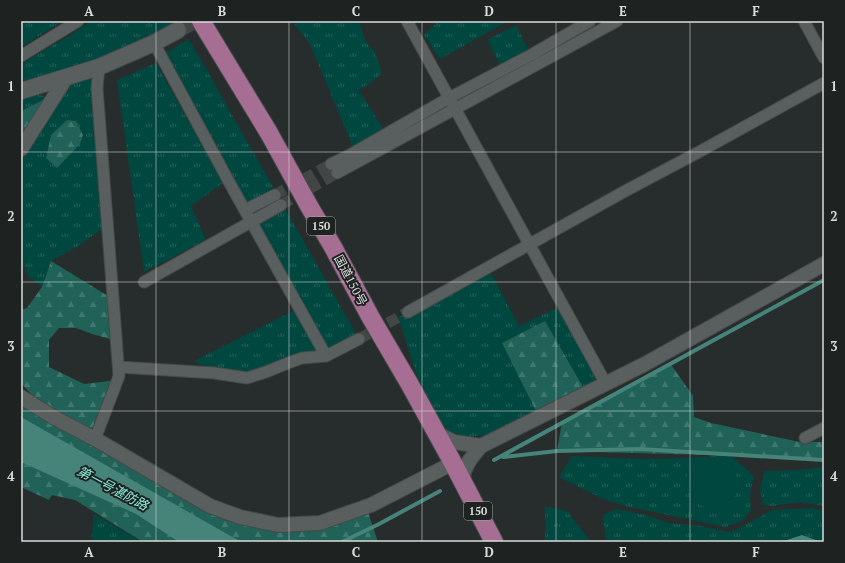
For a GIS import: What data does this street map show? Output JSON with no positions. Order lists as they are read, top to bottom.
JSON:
{
  "streets": {
    "highway": ["150", "国道150号"]
  },
  "water": ["第一号湛防路"],
  "grid": {
    "columns": [
      "A",
      "B",
      "C",
      "D",
      "E",
      "F"
    ],
    "rows": [
      "1",
      "2",
      "3",
      "4"
    ]
  }
}
